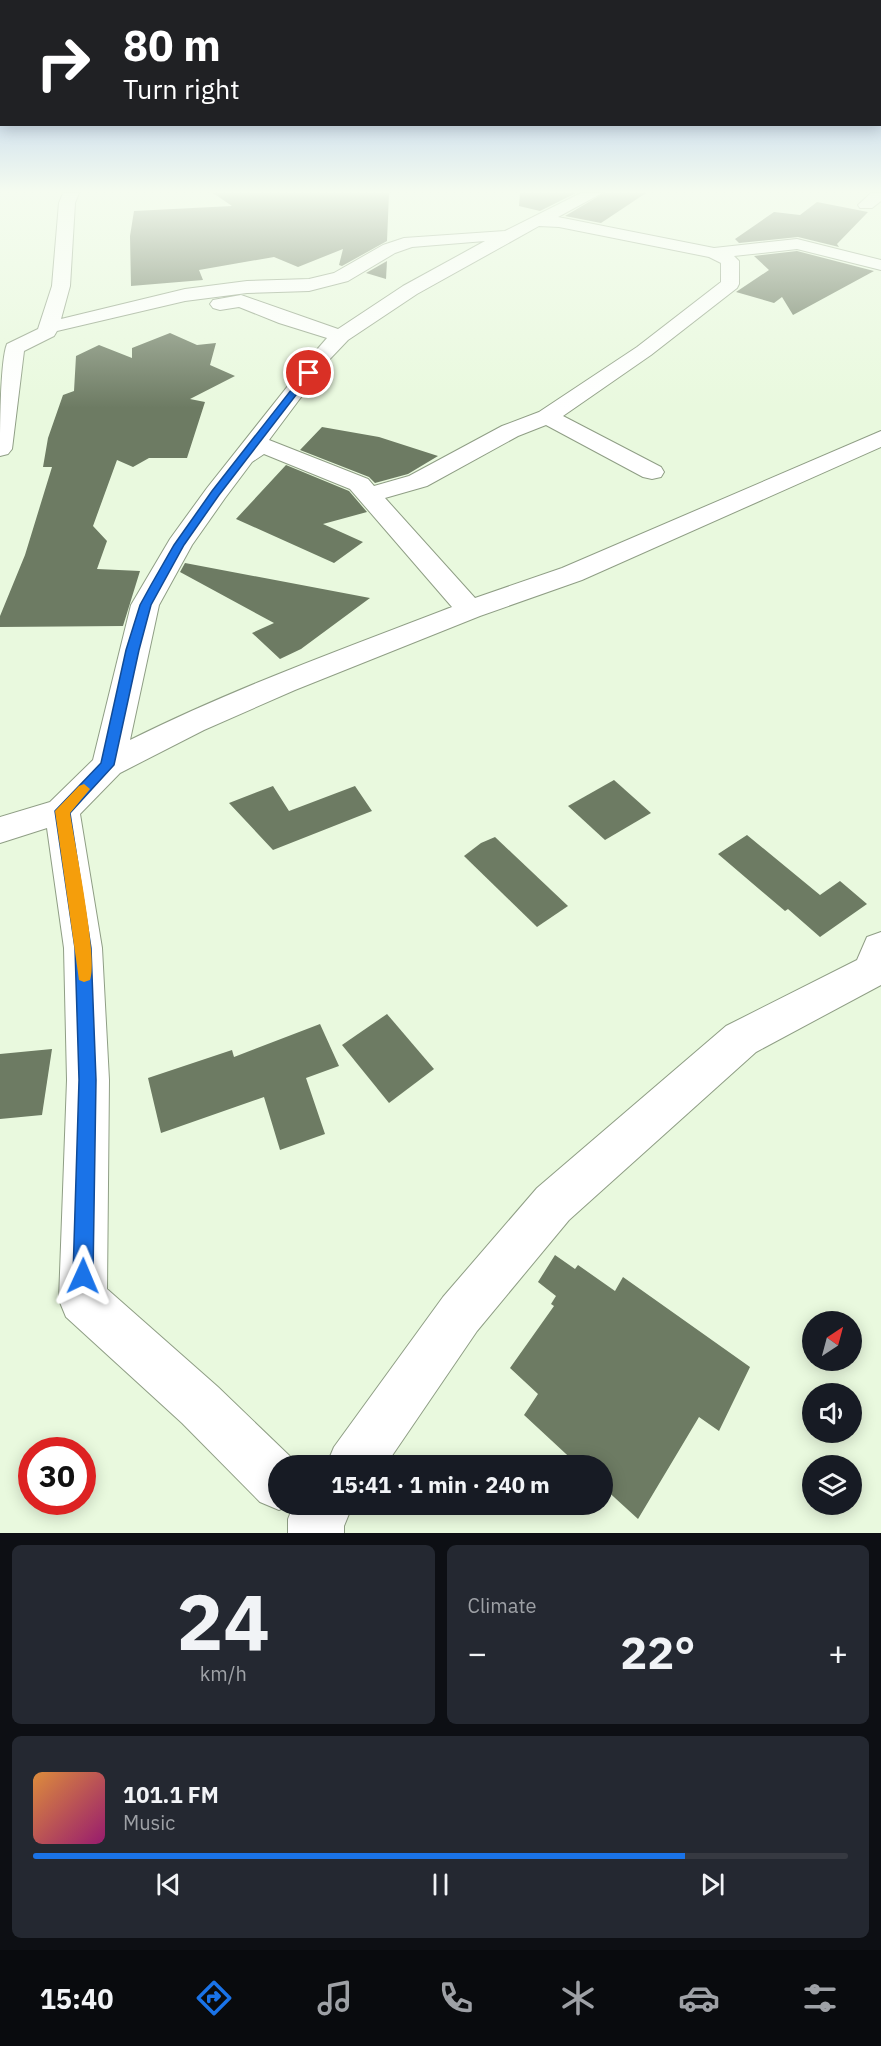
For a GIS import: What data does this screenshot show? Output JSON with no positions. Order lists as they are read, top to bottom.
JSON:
{
  "north": "top right",
  "page": {
    "turn": ["80 m", "Turn right"],
    "limit": "30",
    "trip": "15:41 · 1 min · 240 m",
    "tile": [
      ["24", "km/h"],
      "Climate"
    ],
    "heat": ["−", "22°", "+"],
    "song": ["101.1 FM", "Music"],
    "tabs": "15:40"
  }
}
